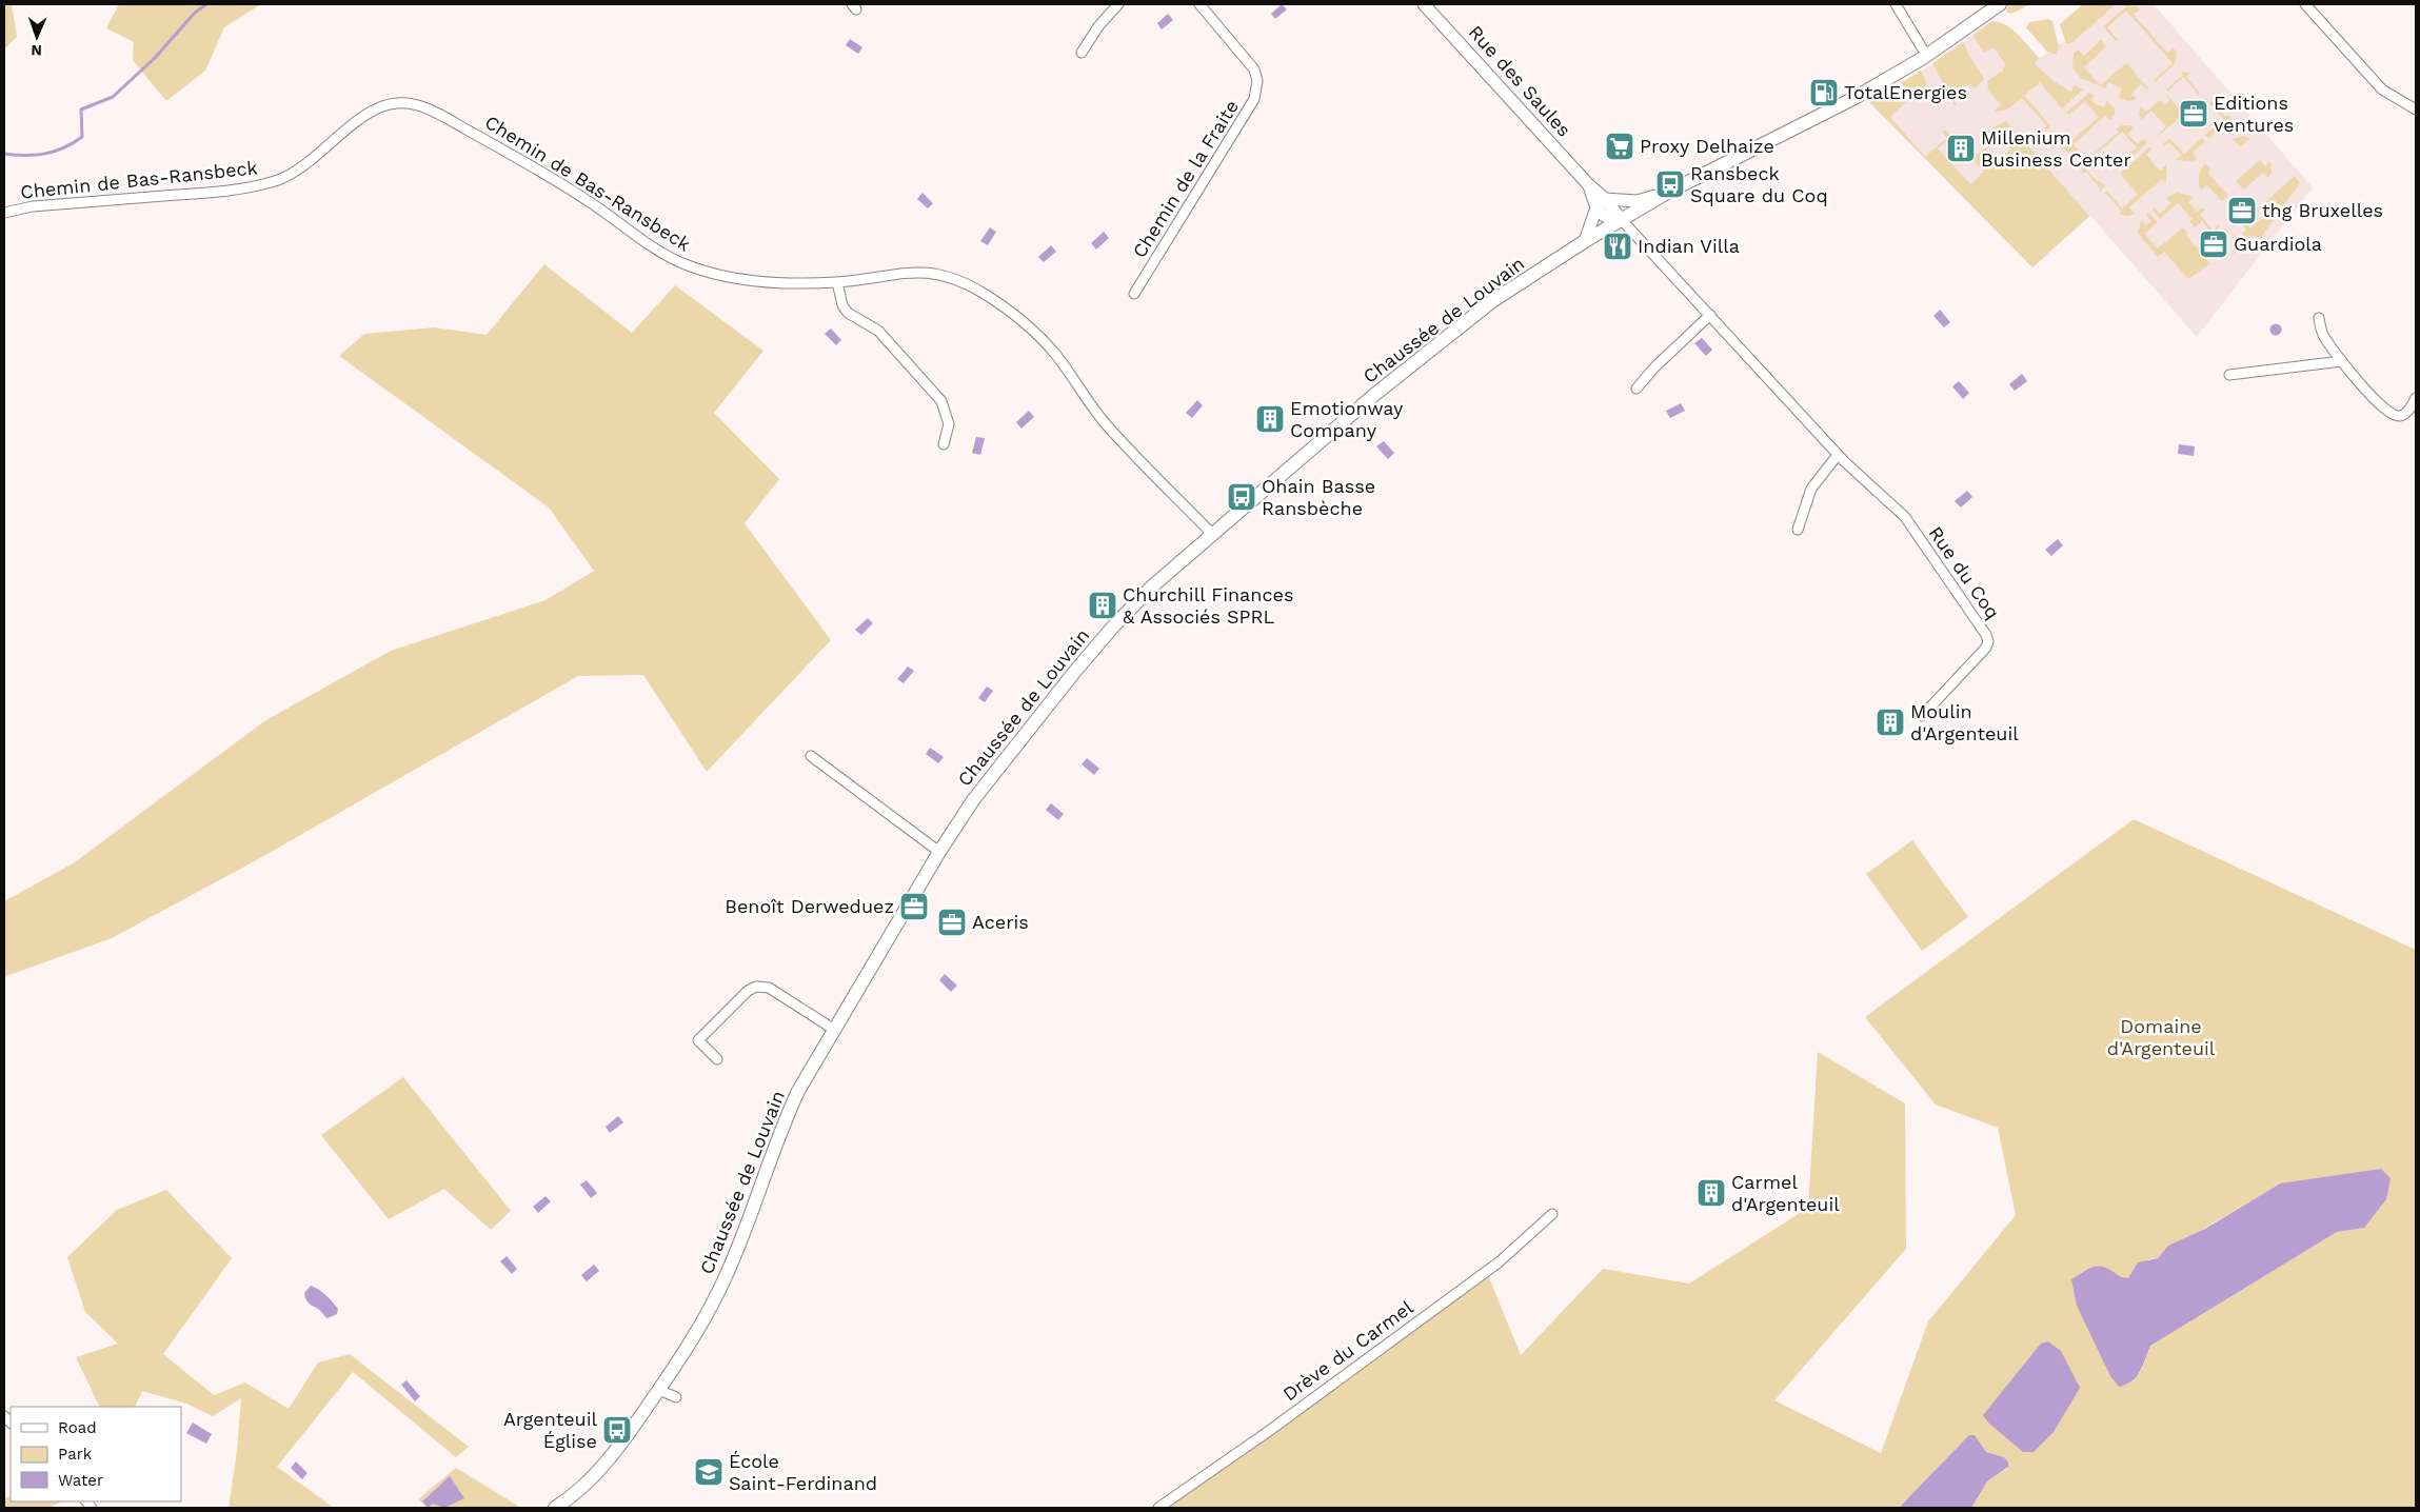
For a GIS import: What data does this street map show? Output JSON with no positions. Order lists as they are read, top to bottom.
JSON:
{
  "streets": {
    "main road": ["Chaussée de Louvain"],
    "street": [
      "Rue des Saules",
      "Chemin de la Fraite",
      "Chemin de Bas-Ransbeck",
      "Rue du Coq",
      "Drève du Carmel"
    ]
  },
  "crossings": [
    ["Rue des Saules", "Chaussée de Louvain"],
    ["Rue des Saules", "Rue du Coq"],
    ["Chemin de Bas-Ransbeck", "Chaussée de Louvain"],
    ["Chaussée de Louvain", "Rue du Coq"]
  ],
  "parks": ["Domaine d'Argenteuil"],
  "places": {
    "fuel station": ["TotalEnergies"],
    "office": [
      "Editions ventures",
      "thg Bruxelles",
      "Guardiola",
      "Benoît Derweduez",
      "Aceris"
    ],
    "supermarket": ["Proxy Delhaize"],
    "building": [
      "Millenium Business Center",
      "Emotionway Company",
      "Churchill Finances & Associés SPRL",
      "Moulin d'Argenteuil",
      "Carmel d'Argenteuil"
    ],
    "bus stop": ["Ransbeck Square du Coq", "Ohain Basse Ransbèche", "Argenteuil Église"],
    "restaurant": ["Indian Villa"],
    "school or university": ["École Saint-Ferdinand"]
  },
  "legend": ["Road", "Park", "Water"],
  "north": "bottom"
}
